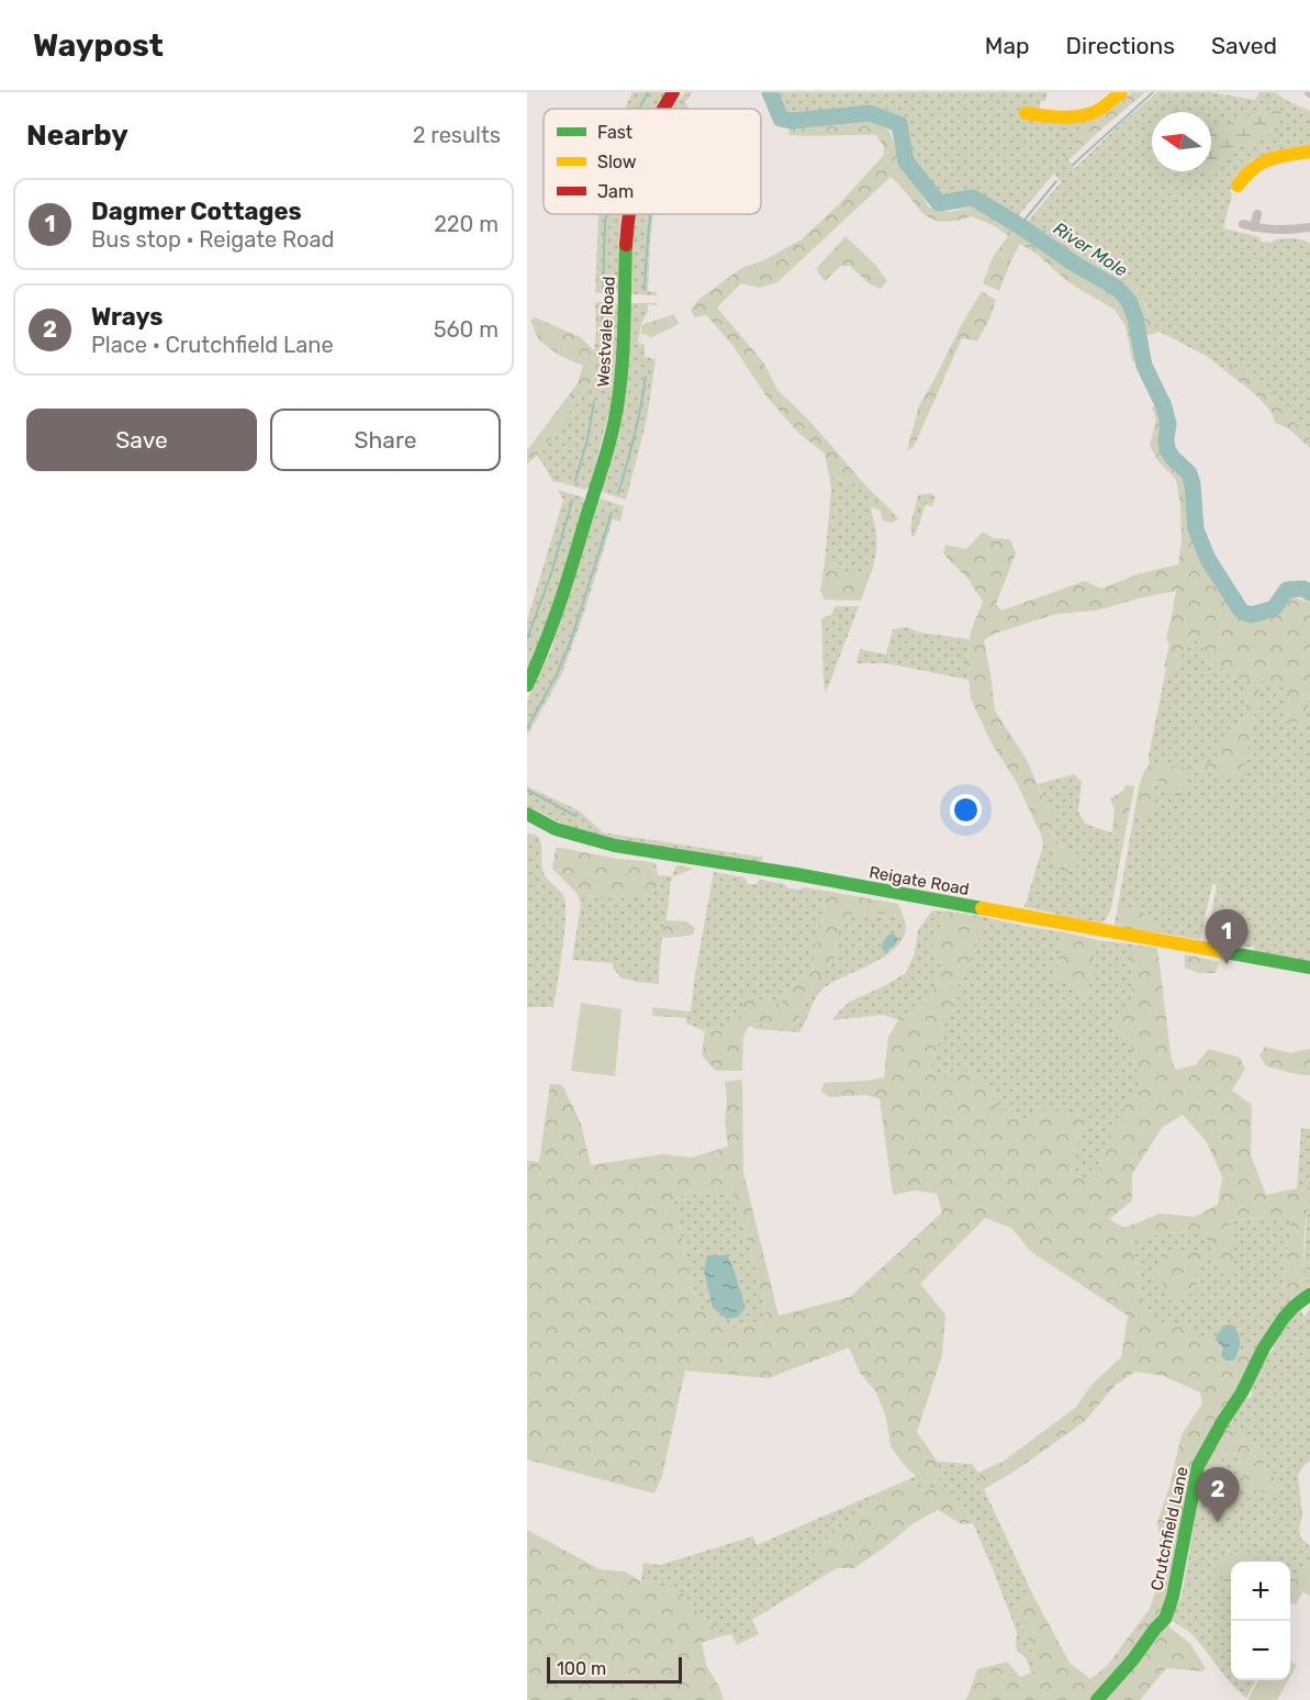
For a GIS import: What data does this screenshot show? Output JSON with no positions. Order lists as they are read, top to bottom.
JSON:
{
  "streets": {
    "street": ["Westvale Road", "Reigate Road", "Crutchfield Lane"]
  },
  "water": ["River Mole"],
  "legend": ["Fast", "Slow", "Jam"],
  "scale_bar": "100 m",
  "north": "left",
  "page": {
    "header": "Waypost",
    "nav": ["Map", "Directions", "Saved"],
    "heading": ["Nearby", "2 results"],
    "list": [
      {
        "mark": "1",
        "name": "Dagmer Cottages",
        "note": "Bus stop · Reigate Road",
        "value": "220 m"
      },
      {
        "mark": "2",
        "name": "Wrays",
        "note": "Place · Crutchfield Lane",
        "value": "560 m"
      }
    ],
    "buttons": ["Save", "Share"],
    "pins": ["1", "2"],
    "map_buttons": ["+", "−"],
    "scale": "100 m"
  }
}
